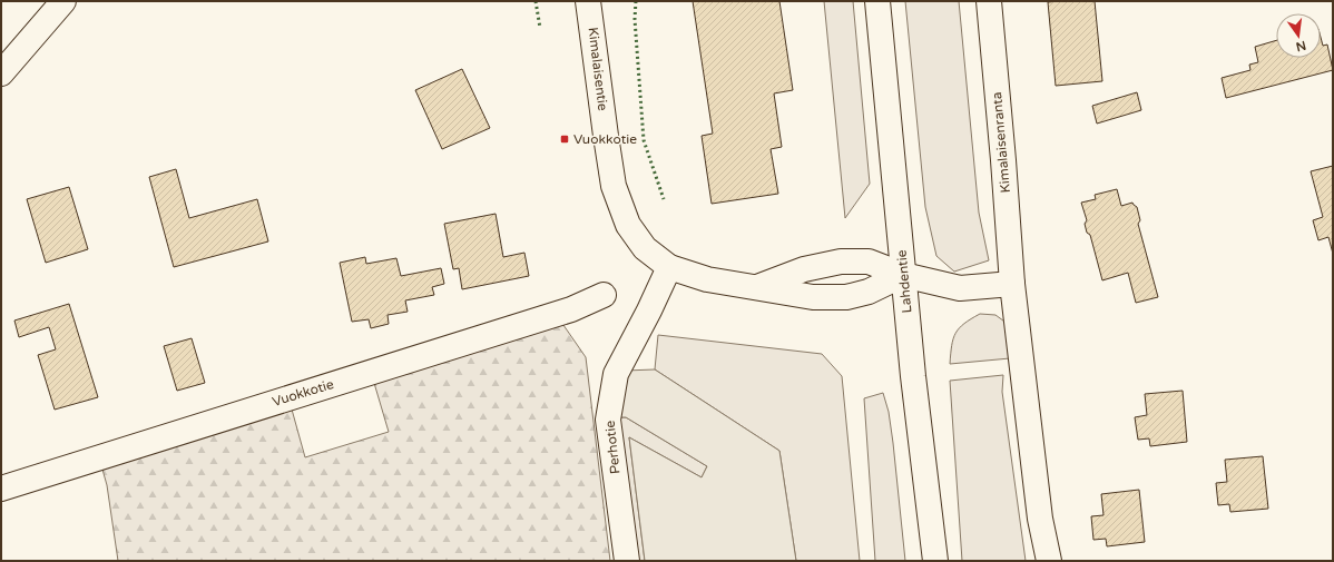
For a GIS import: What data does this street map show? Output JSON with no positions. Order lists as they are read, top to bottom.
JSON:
{
  "streets": {
    "street": [
      "Kimalaisentie",
      "Kimalaisenranta",
      "Lahdentie",
      "Vuokkotie",
      "Perhotie"
    ]
  },
  "crossings": [
    ["Kimalaisentie", "Lahdentie"],
    ["Kimalaisentie", "Perhotie"]
  ],
  "places": {
    "transit": ["Vuokkotie"]
  },
  "north": "bottom"
}
